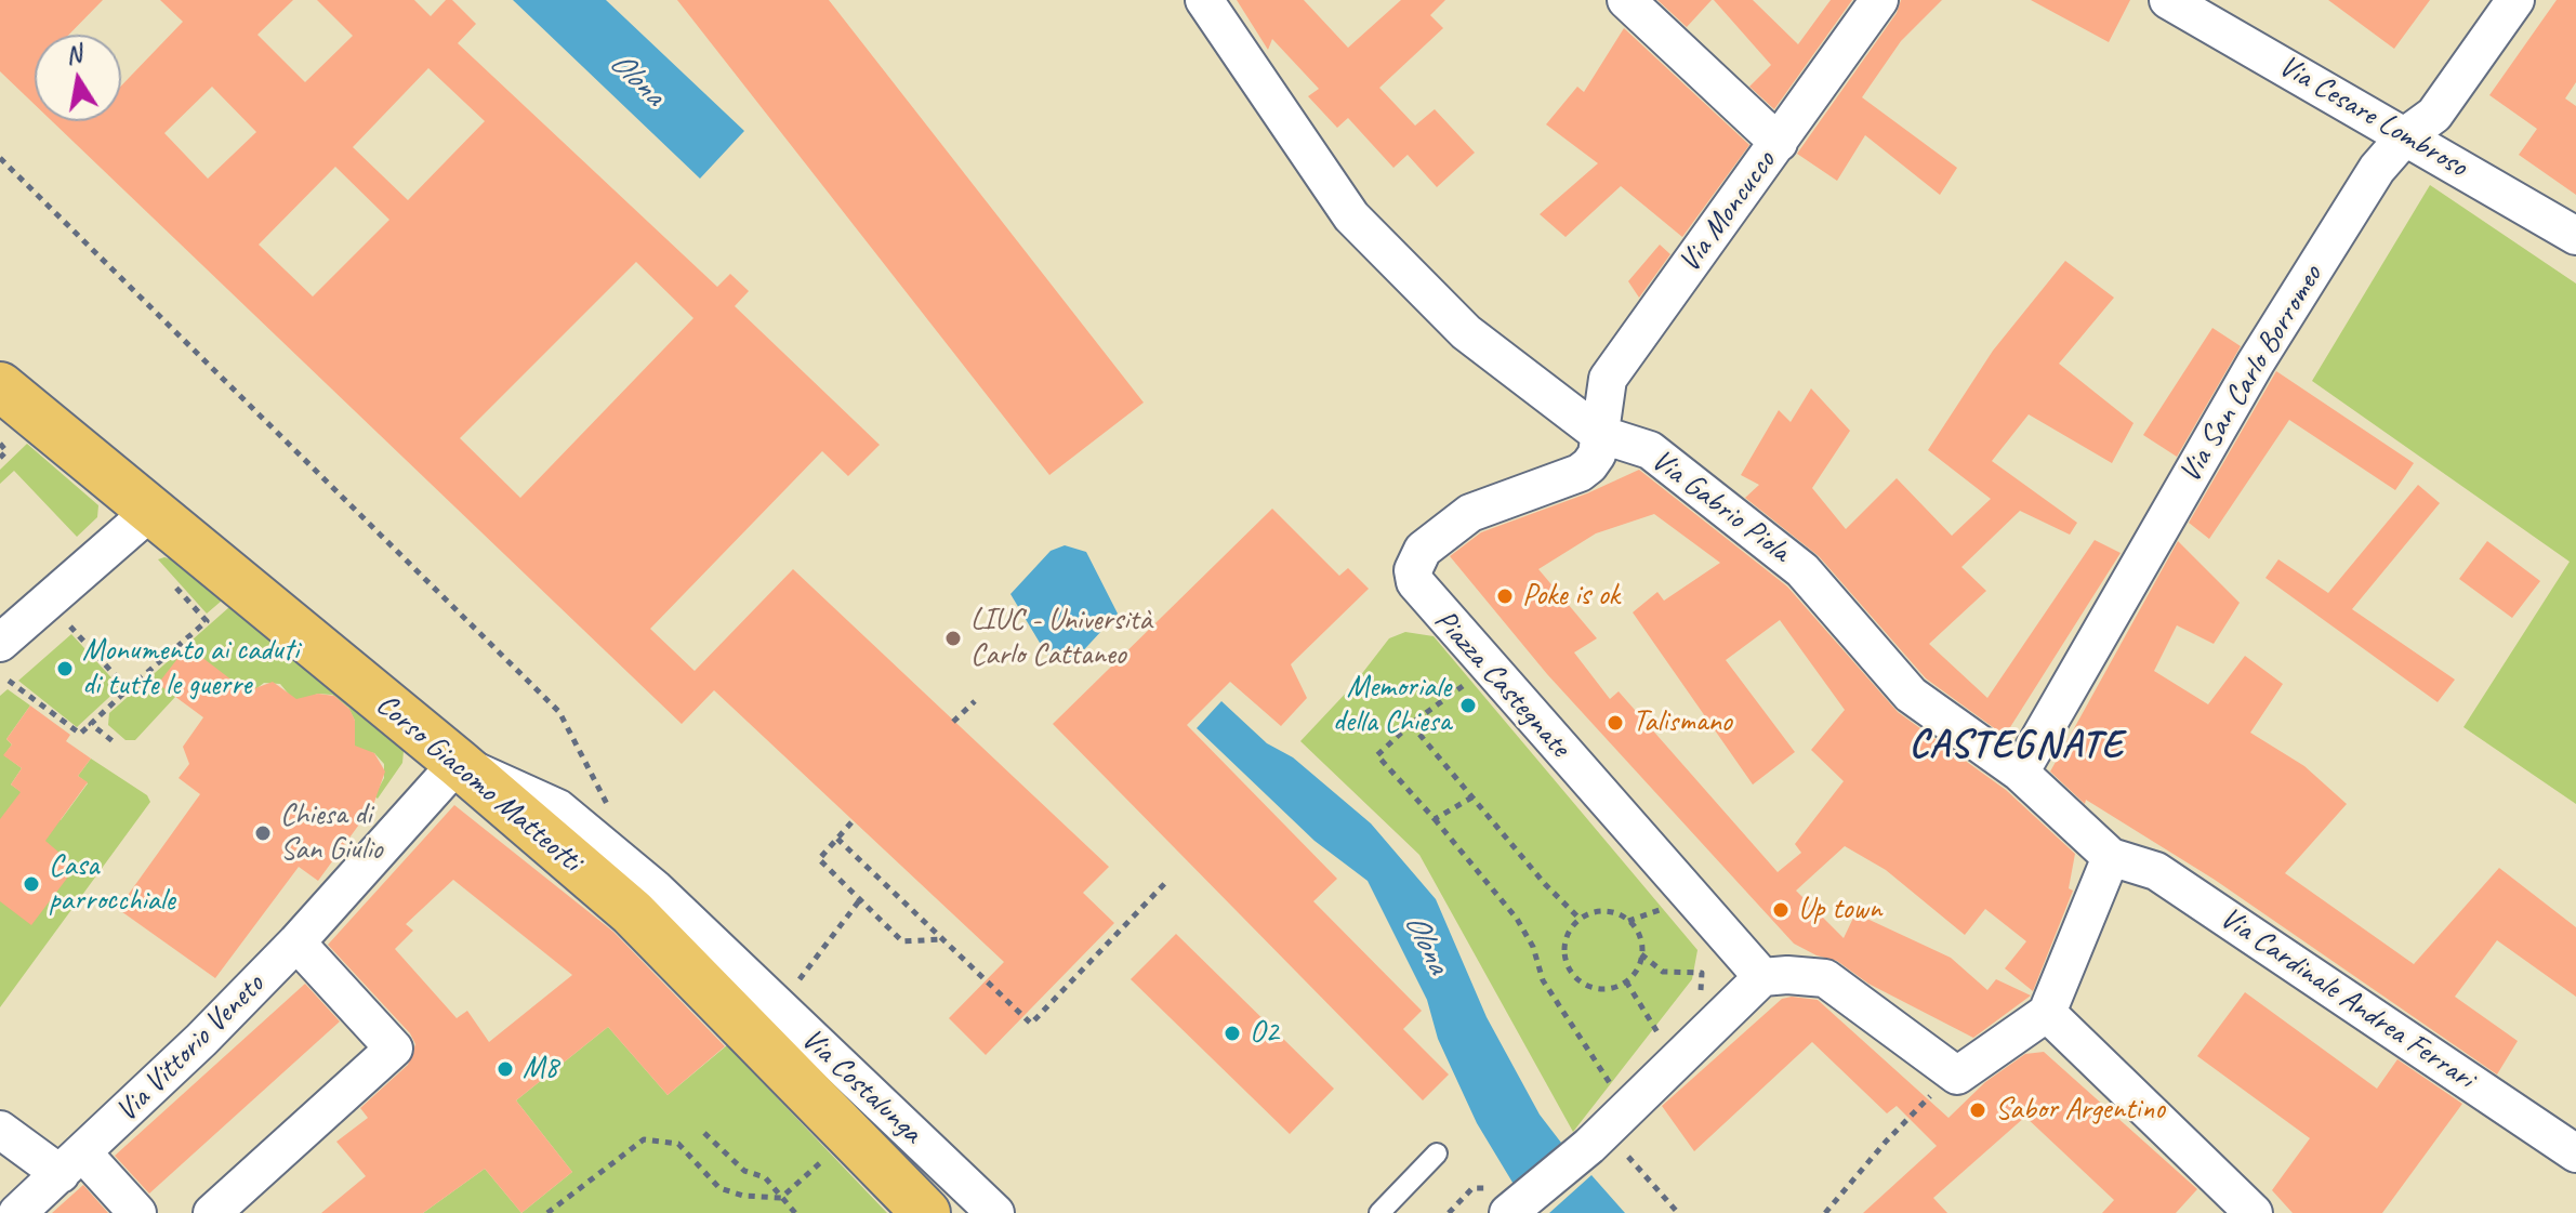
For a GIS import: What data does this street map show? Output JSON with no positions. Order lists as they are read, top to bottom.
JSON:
{
  "streets": {
    "main road": ["Corso Giacomo Matteotti"],
    "street": [
      "Via Cesare Lombroso",
      "Via Moncucco",
      "Via San Carlo Borromeo",
      "Via Gabrio Piola",
      "Piazza Castegnate",
      "Via Cardinale Andrea Ferrari",
      "Via Vittorio Veneto",
      "Via Costalunga"
    ]
  },
  "crossings": [
    ["Via Cesare Lombroso", "Via San Carlo Borromeo"],
    ["Via Moncucco", "Via Gabrio Piola"],
    ["Via Moncucco", "Piazza Castegnate"],
    ["Via San Carlo Borromeo", "Via Gabrio Piola"],
    ["Via Gabrio Piola", "Piazza Castegnate"],
    ["Via Gabrio Piola", "Via Cardinale Andrea Ferrari"],
    ["Corso Giacomo Matteotti", "Via Vittorio Veneto"],
    ["Corso Giacomo Matteotti", "Via Costalunga"],
    ["Via Vittorio Veneto", "Via Costalunga"]
  ],
  "districts": ["CASTEGNATE"],
  "water": ["Olona"],
  "places": [
    "Poke is ok",
    "LIUC - Università Carlo Cattaneo",
    "Monumento ai caduti di tutte le guerre",
    "Memoriale della Chiesa",
    "Talismano",
    "Chiesa di San Giulio",
    "Casa parrocchiale",
    "Up town",
    "O2",
    "M8",
    "Sabor Argentino"
  ],
  "north": "top"
}
